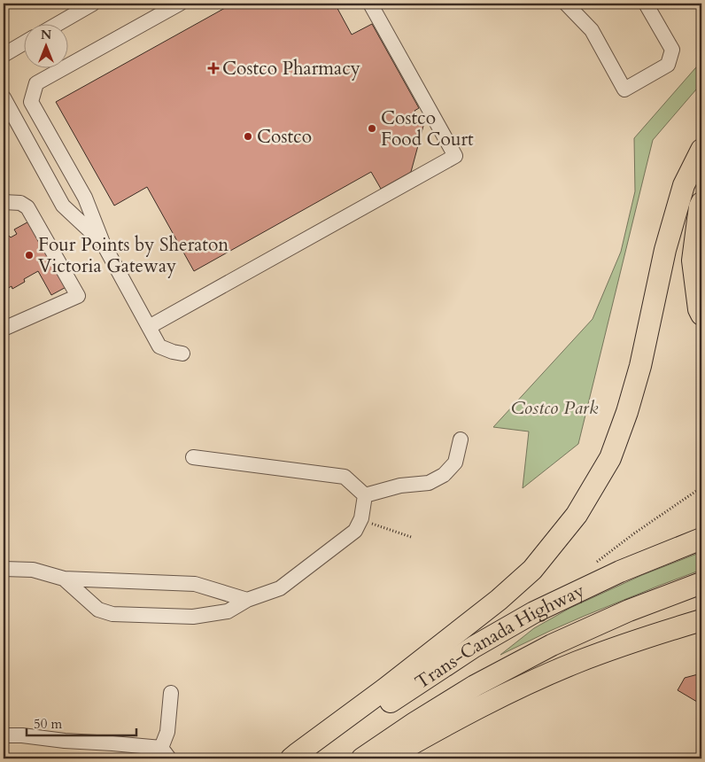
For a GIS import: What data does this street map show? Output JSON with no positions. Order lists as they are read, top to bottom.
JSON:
{
  "streets": {
    "highway": ["Trans-Canada Highway"]
  },
  "parks": ["Costco Park"],
  "places": {
    "health": ["Costco Pharmacy"],
    "other": ["Costco Food Court", "Costco", "Four Points by Sheraton Victoria Gateway"]
  },
  "scale_bar": "50 m",
  "north": "top"
}
